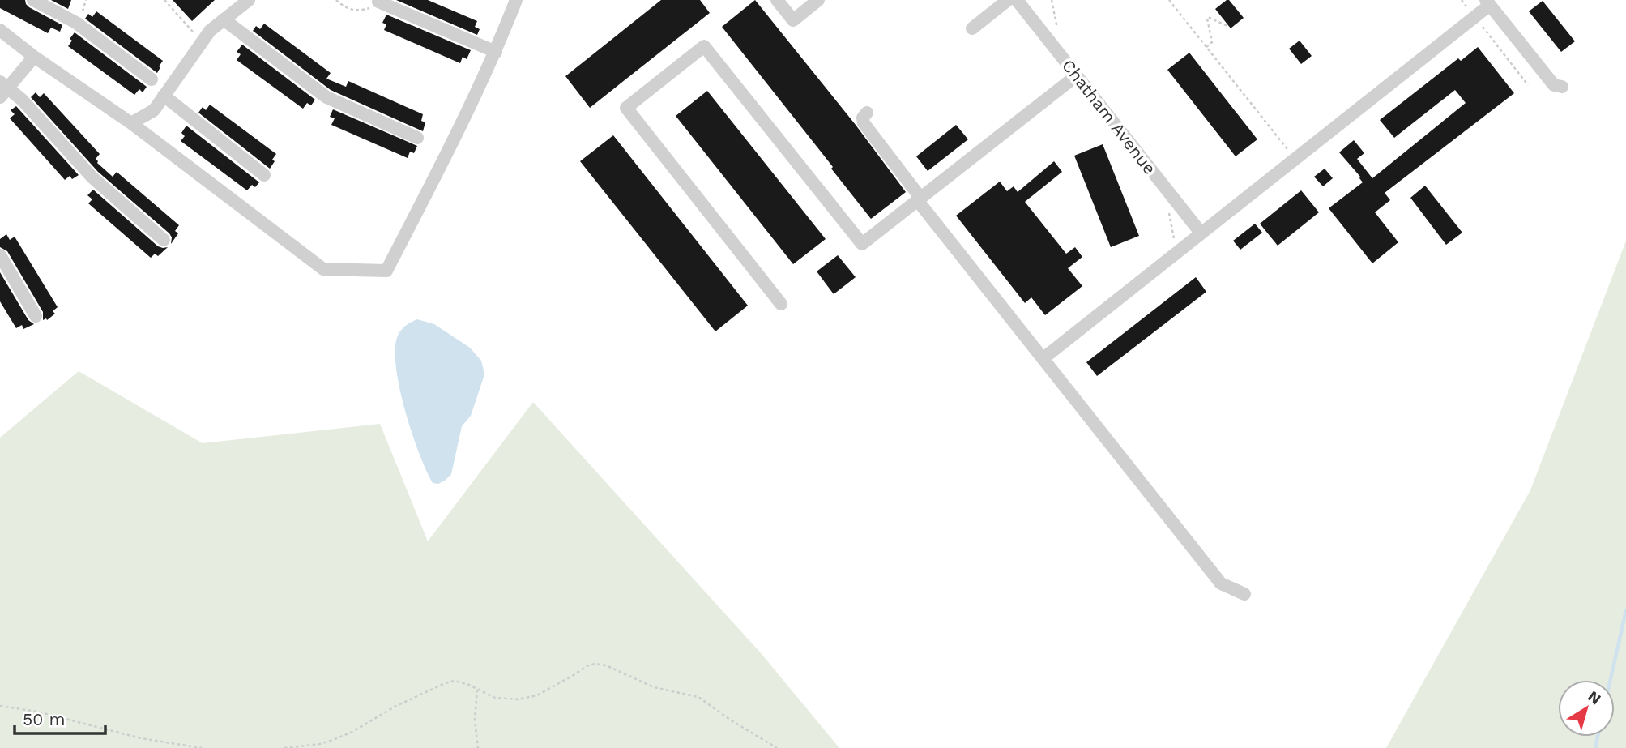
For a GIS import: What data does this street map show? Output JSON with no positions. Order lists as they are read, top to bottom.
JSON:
{
  "streets": {
    "lane": ["Chatham Avenue"]
  },
  "scale_bar": "50 m",
  "north": "top right"
}
